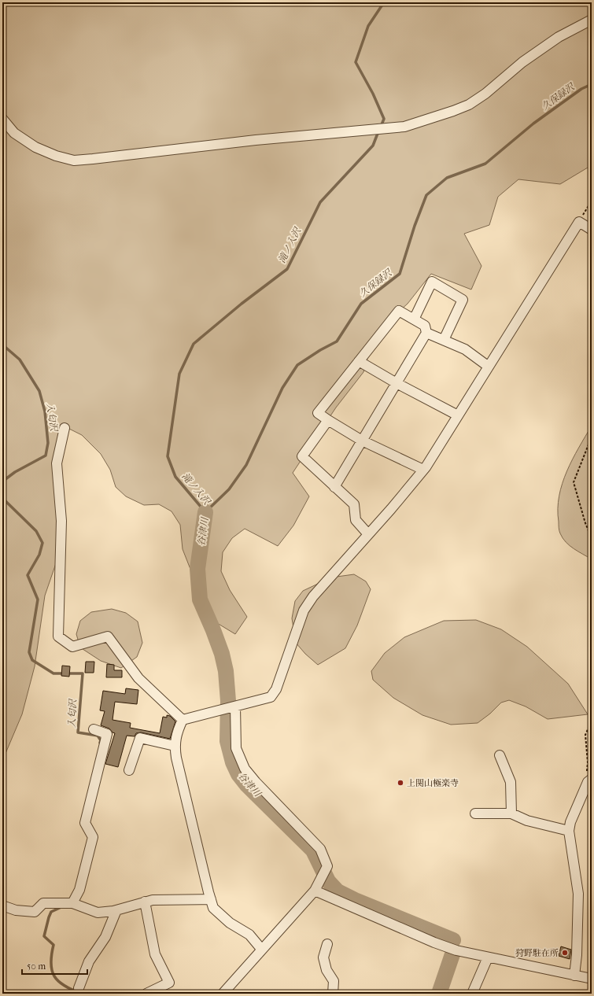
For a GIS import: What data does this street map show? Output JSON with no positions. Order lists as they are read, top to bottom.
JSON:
{
  "water": [
    "久保録沢",
    "滝ノ入沢",
    "入匂沢",
    "谷津川"
  ],
  "places": ["上関山極楽寺", "狩野駐在所"],
  "scale_bar": "50 m"
}
